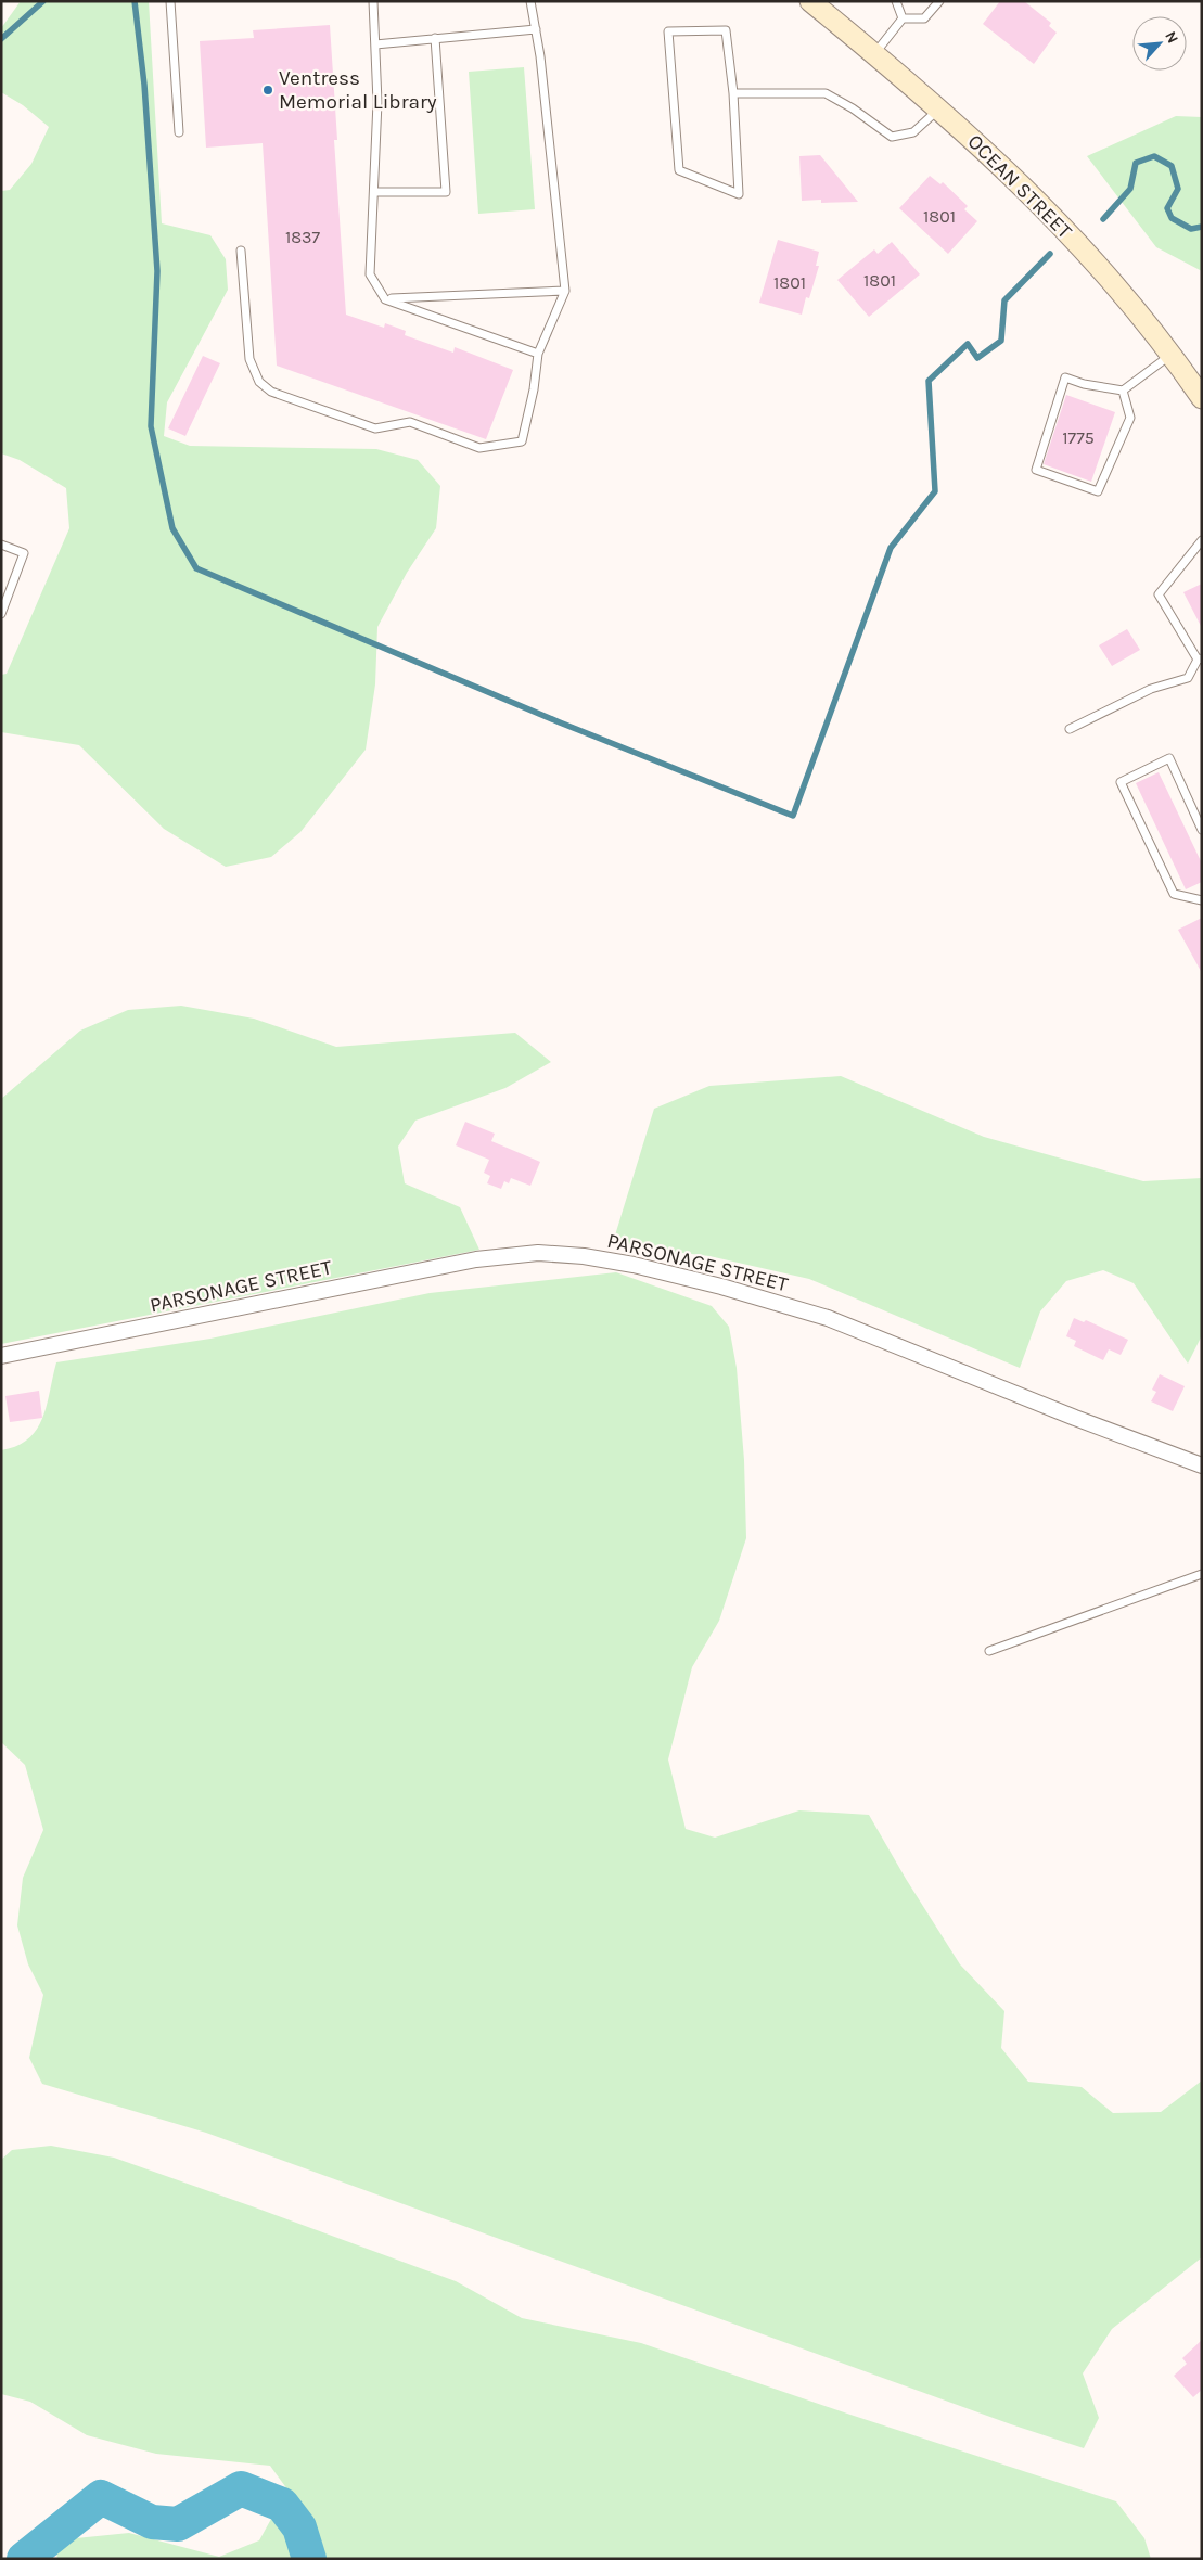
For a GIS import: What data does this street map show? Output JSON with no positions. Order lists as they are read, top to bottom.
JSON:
{
  "streets": {
    "main road": ["OCEAN STREET"],
    "street": ["PARSONAGE STREET"]
  },
  "places": ["Ventress Memorial Library"],
  "house_numbers": [
    "1801",
    "1837",
    "1801",
    "1801",
    "1775"
  ],
  "north": "top right"
}
